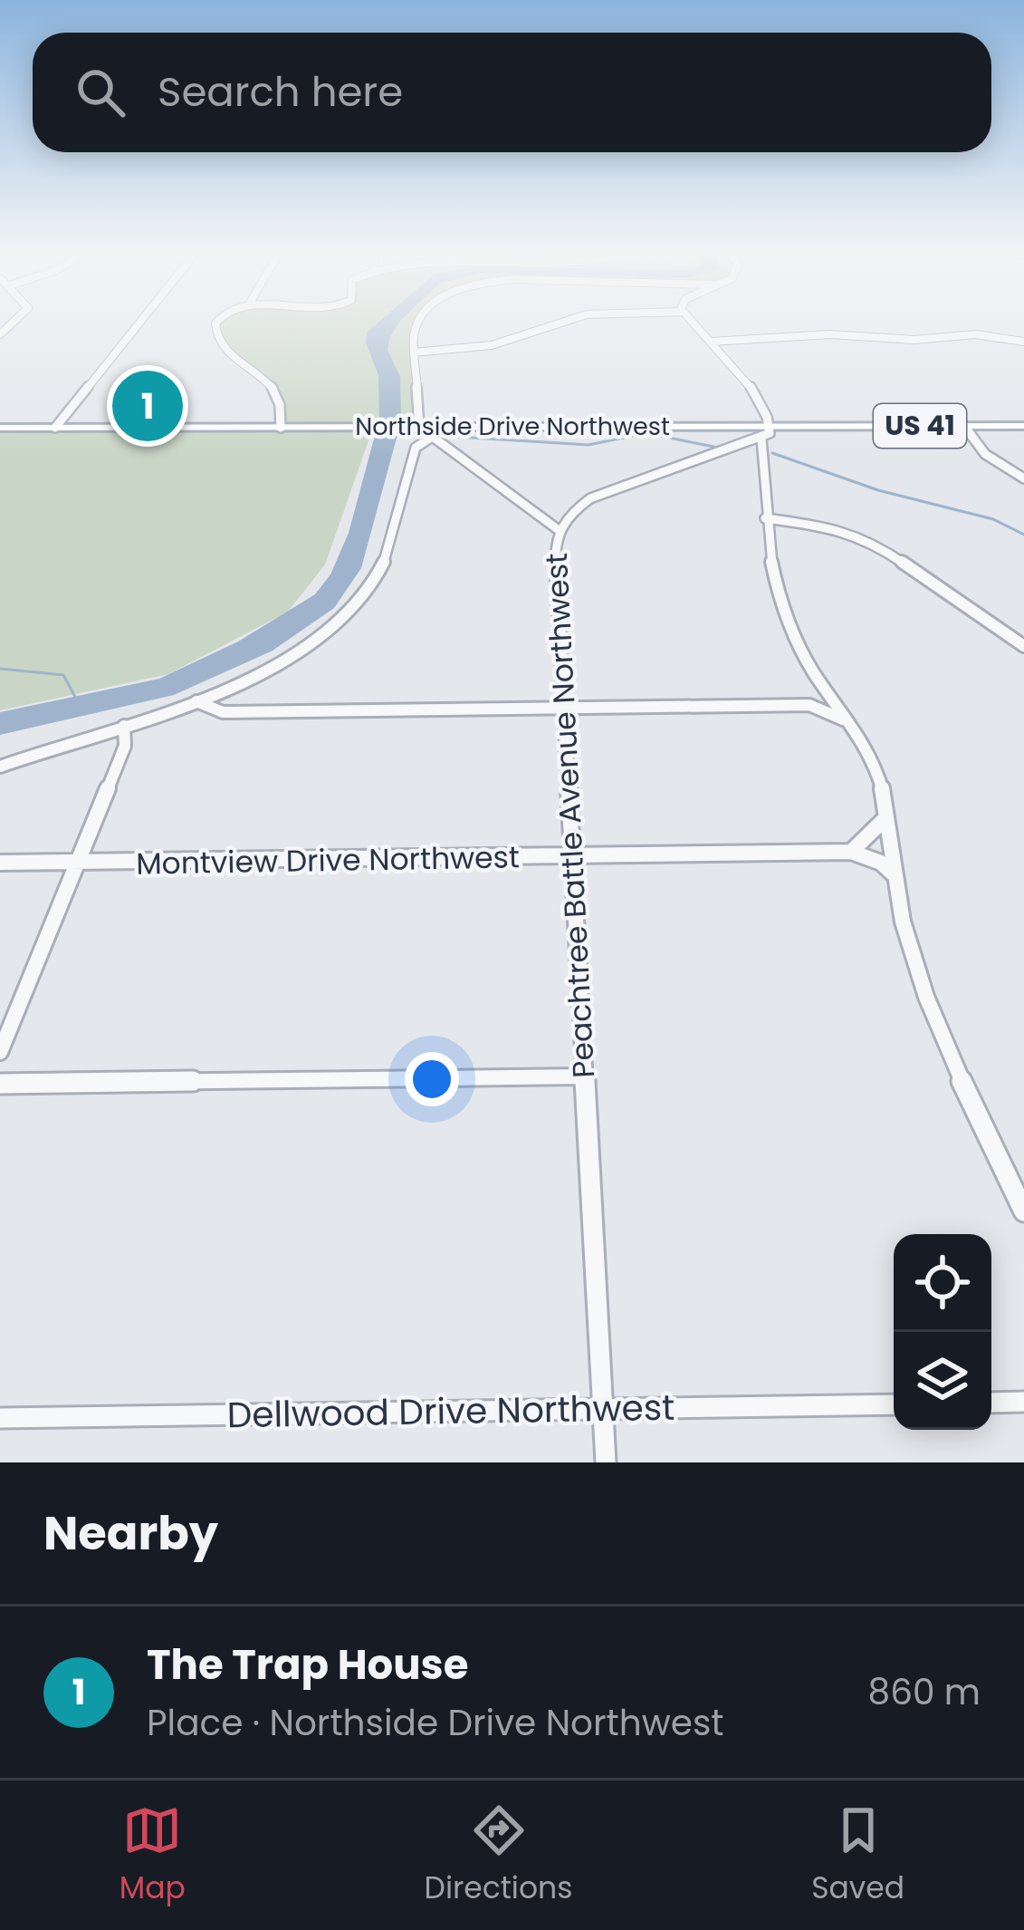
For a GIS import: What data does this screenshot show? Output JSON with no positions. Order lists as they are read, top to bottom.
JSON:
{
  "streets": {
    "main road": ["US 41", "Northside Drive Northwest"],
    "street": ["Peachtree Battle Avenue Northwest", "Montview Drive Northwest", "Dellwood Drive Northwest"]
  },
  "crossings": [
    ["US 41", "Northside Drive Northwest"],
    ["US 41", "Peachtree Battle Avenue Northwest"],
    ["Northside Drive Northwest", "Peachtree Battle Avenue Northwest"],
    ["Peachtree Battle Avenue Northwest", "Montview Drive Northwest"],
    ["Peachtree Battle Avenue Northwest", "Dellwood Drive Northwest"]
  ],
  "page": {
    "search": "Search here",
    "pins": "1",
    "heading": "Nearby",
    "list": [
      {
        "mark": "1",
        "name": "The Trap House",
        "note": "Place · Northside Drive Northwest",
        "value": "860 m"
      }
    ],
    "nav": ["Map", "Directions", "Saved"]
  }
}
